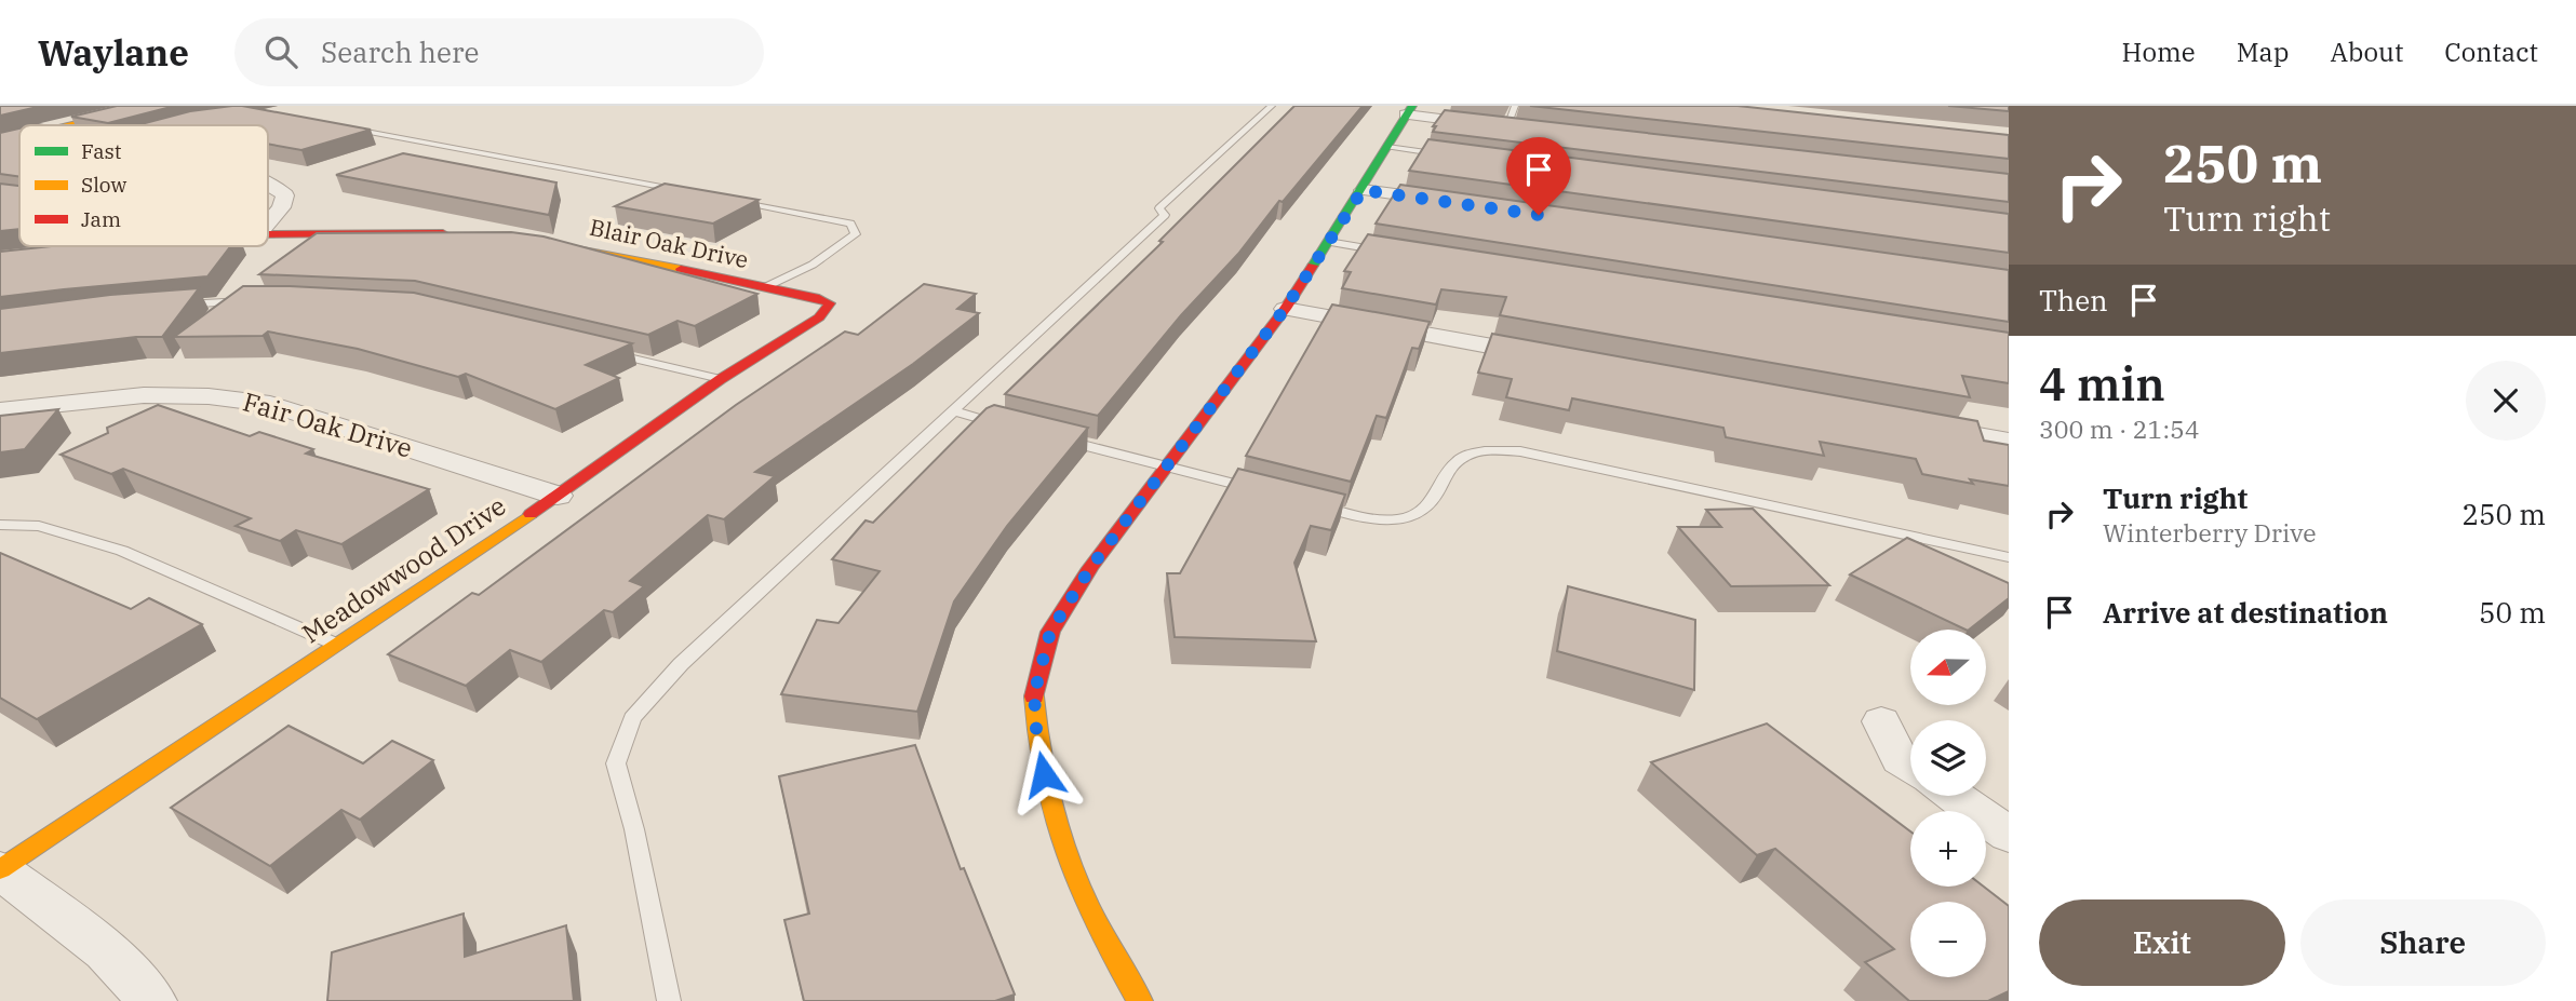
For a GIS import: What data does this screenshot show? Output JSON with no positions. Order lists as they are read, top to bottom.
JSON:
{
  "streets": {
    "street": ["Blair Oak Drive", "Fair Oak Drive", "Meadowwood Drive"]
  },
  "crossings": [
    ["Blair Oak Drive", "Meadowwood Drive"],
    ["Fair Oak Drive", "Meadowwood Drive"]
  ],
  "legend": ["Fast", "Slow", "Jam"],
  "north": "left",
  "page": {
    "header": "Waylane",
    "search": "Search here",
    "nav": [
      "Home",
      "Map",
      "About",
      "Contact"
    ],
    "turn": ["250 m", "Turn right"],
    "then": "Then",
    "heading": ["4 min", "300 m · 21:54"],
    "list": [
      {
        "name": "Turn right",
        "note": "Winterberry Drive",
        "value": "250 m"
      },
      {
        "name": "Arrive at destination",
        "value": "50 m"
      }
    ],
    "map_buttons": ["+", "−"],
    "buttons": ["Exit", "Share"]
  }
}
